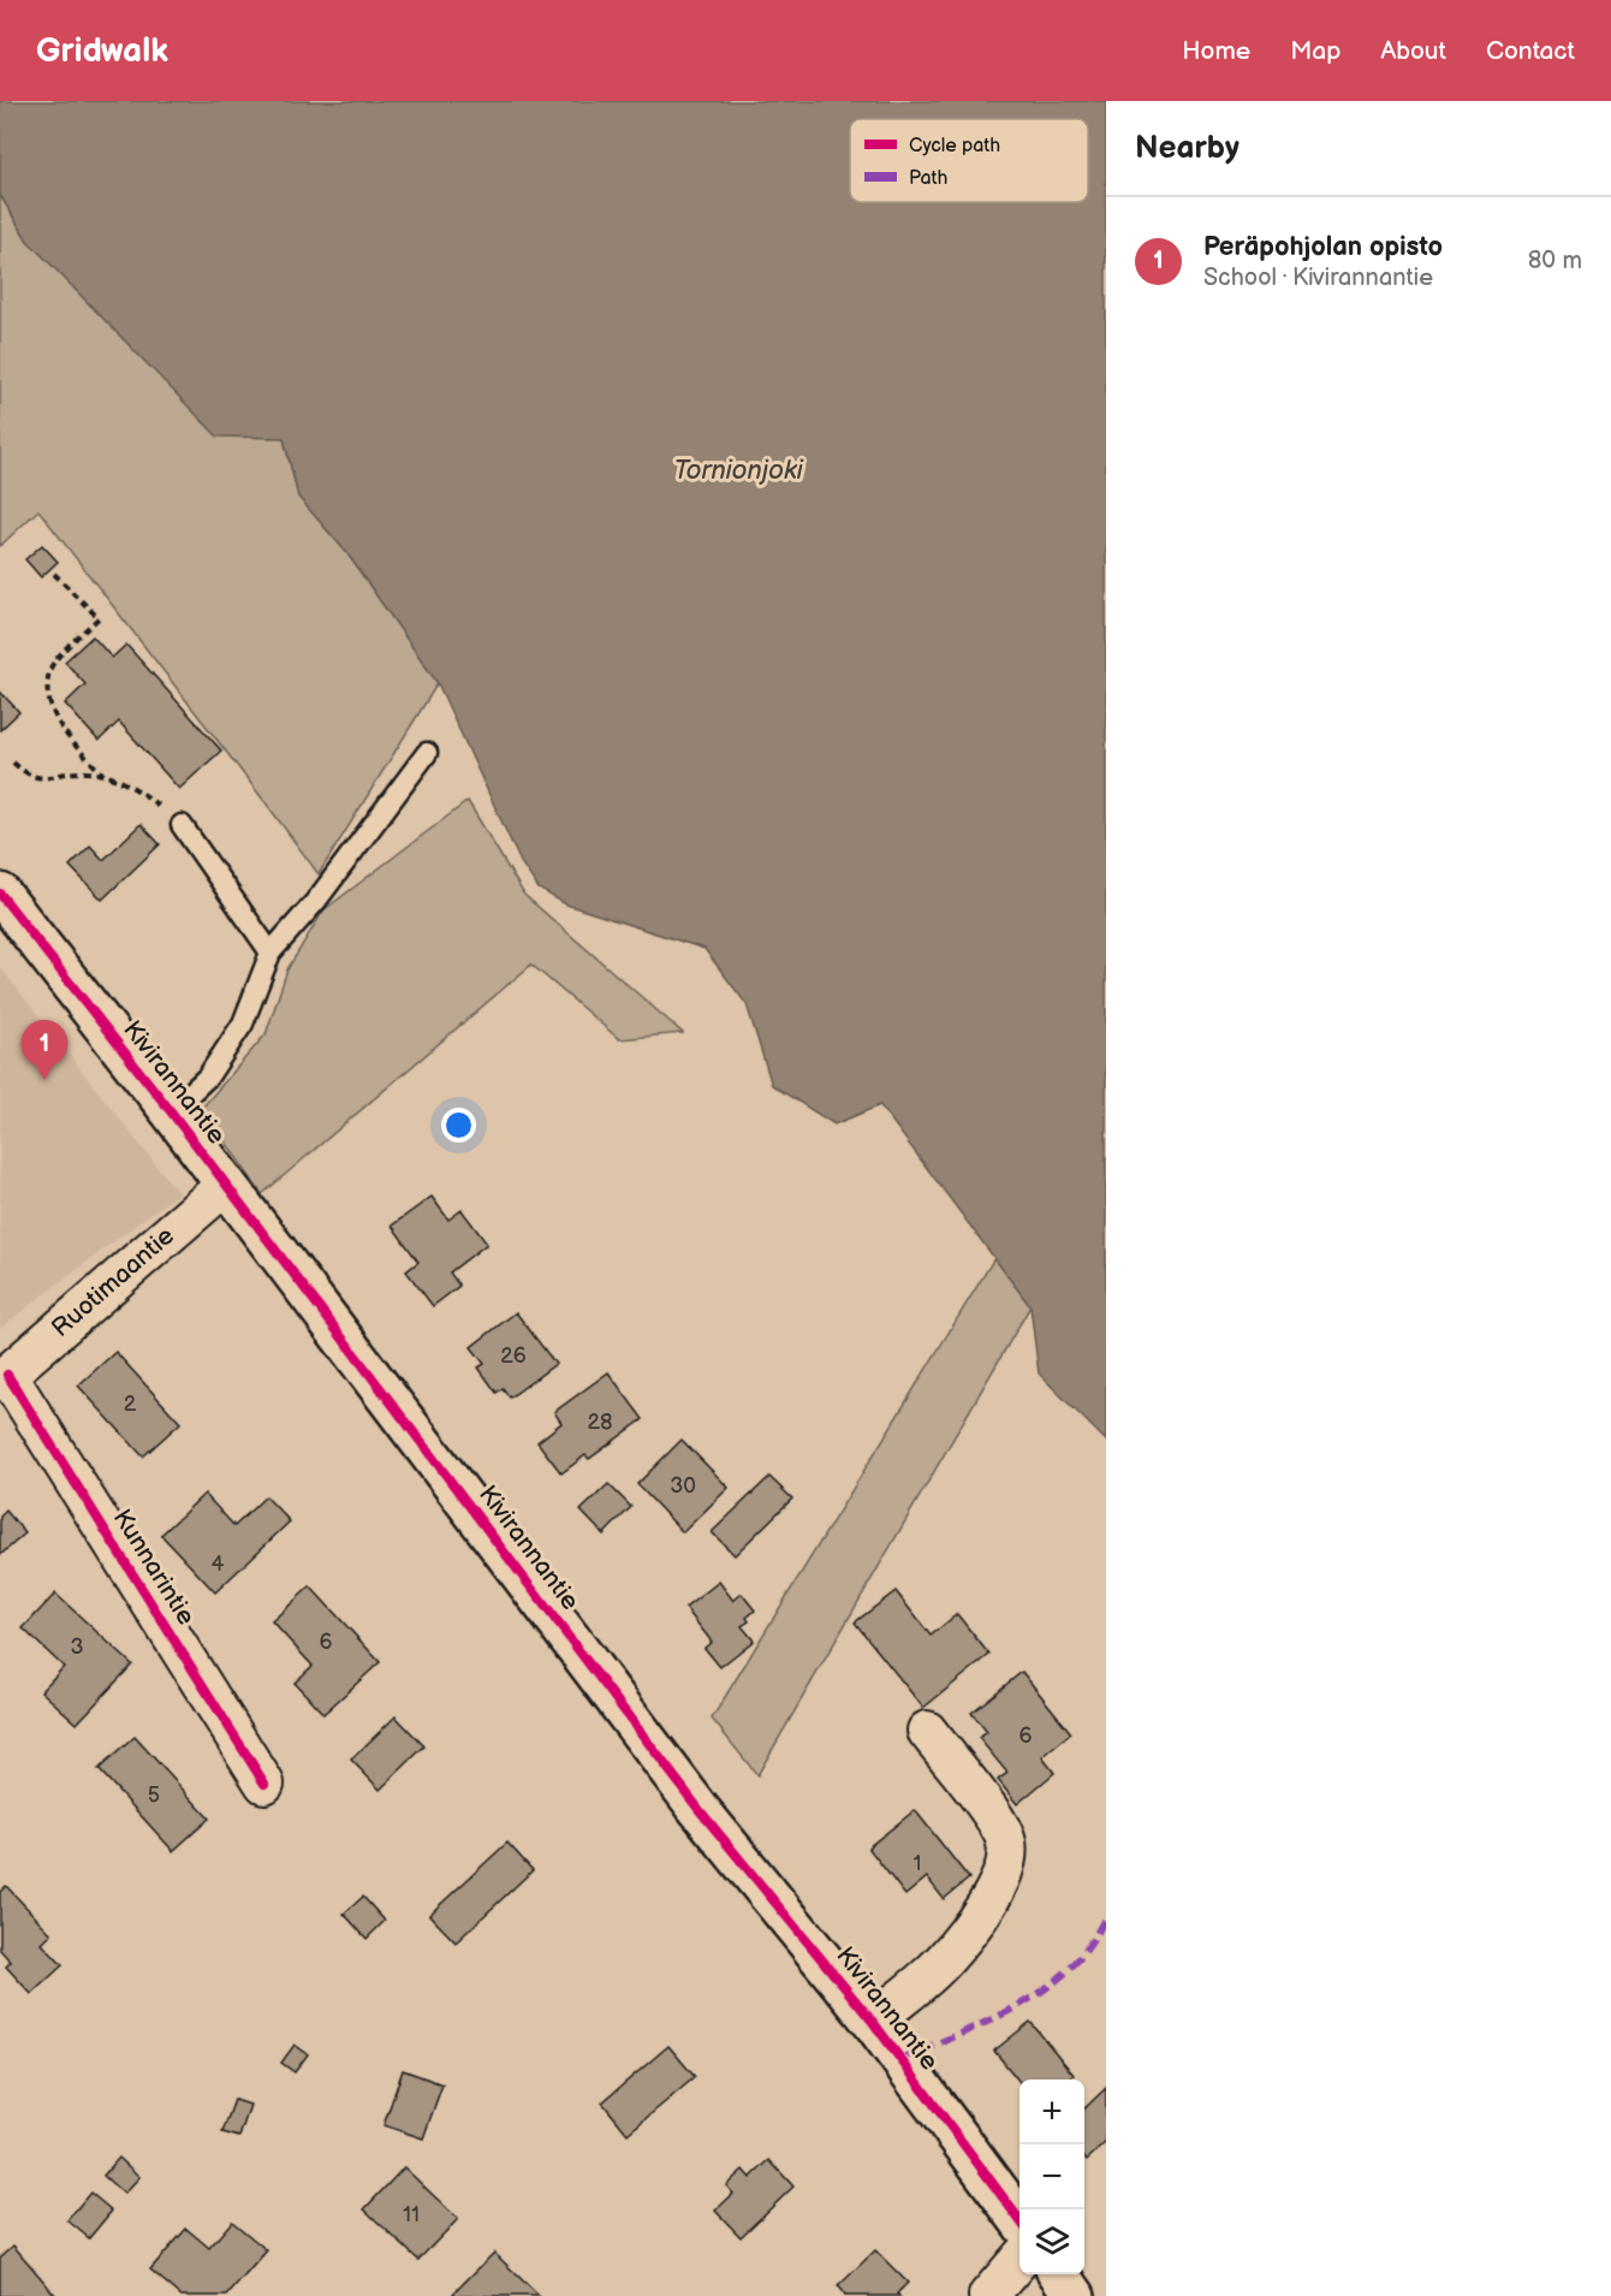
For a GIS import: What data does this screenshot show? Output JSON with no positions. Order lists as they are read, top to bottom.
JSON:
{
  "streets": {
    "street": ["Kivirannantie", "Ruotimaantie", "Kunnarintie"]
  },
  "crossings": [
    ["Kivirannantie", "Ruotimaantie"],
    ["Ruotimaantie", "Kunnarintie"]
  ],
  "water": ["Tornionjoki"],
  "house_numbers": [
    "26",
    "2",
    "28",
    "30",
    "4",
    "6",
    "3",
    "6",
    "5",
    "1",
    "11"
  ],
  "legend": ["Cycle path", "Path"],
  "page": {
    "header": "Gridwalk",
    "nav": [
      "Home",
      "Map",
      "About",
      "Contact"
    ],
    "heading": "Nearby",
    "list": [
      {
        "mark": "1",
        "name": "Peräpohjolan opisto",
        "note": "School · Kivirannantie",
        "value": "80 m"
      }
    ],
    "pins": "1",
    "map_buttons": ["+", "−"]
  }
}
